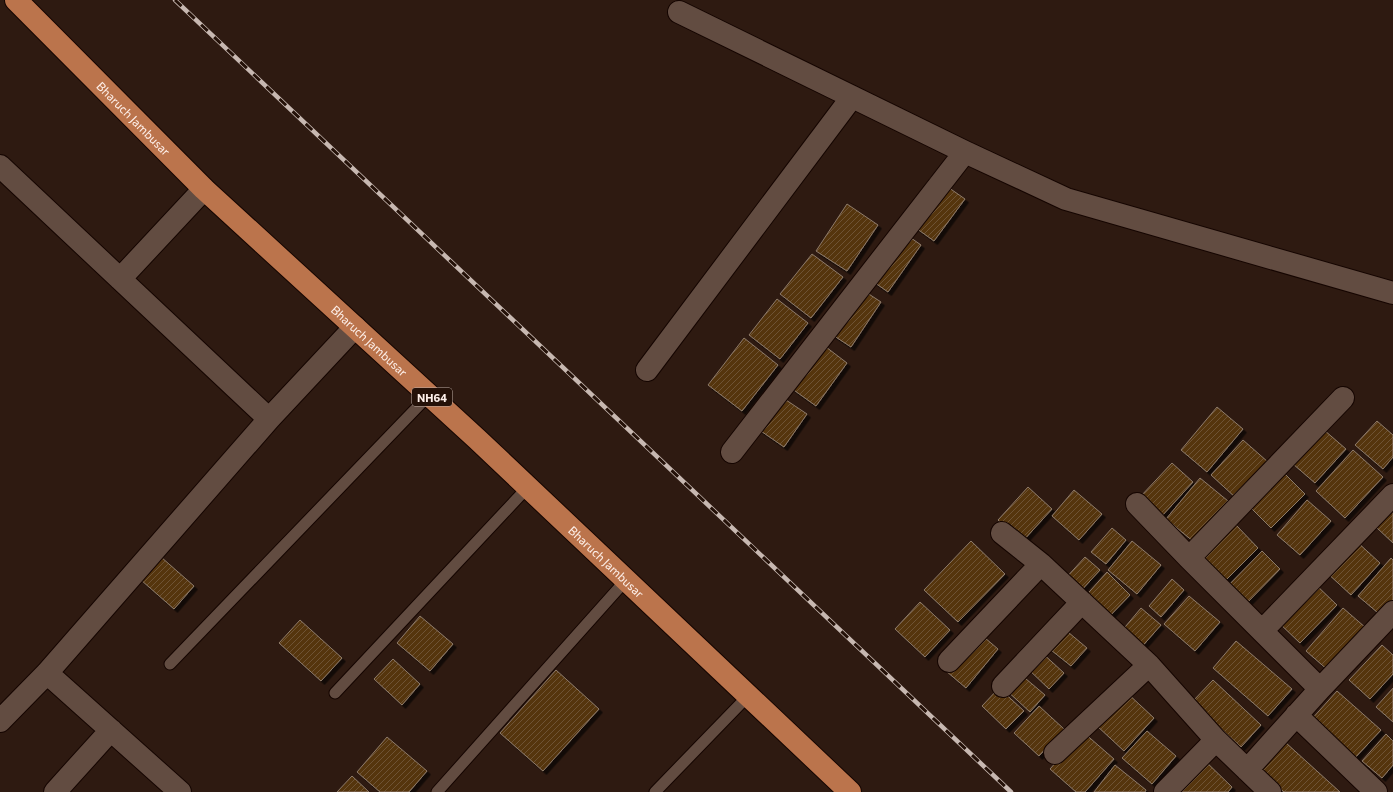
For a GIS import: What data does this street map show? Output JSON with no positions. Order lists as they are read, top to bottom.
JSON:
{
  "streets": {
    "highway": ["Bharuch Jambusar", "NH64"]
  }
}
